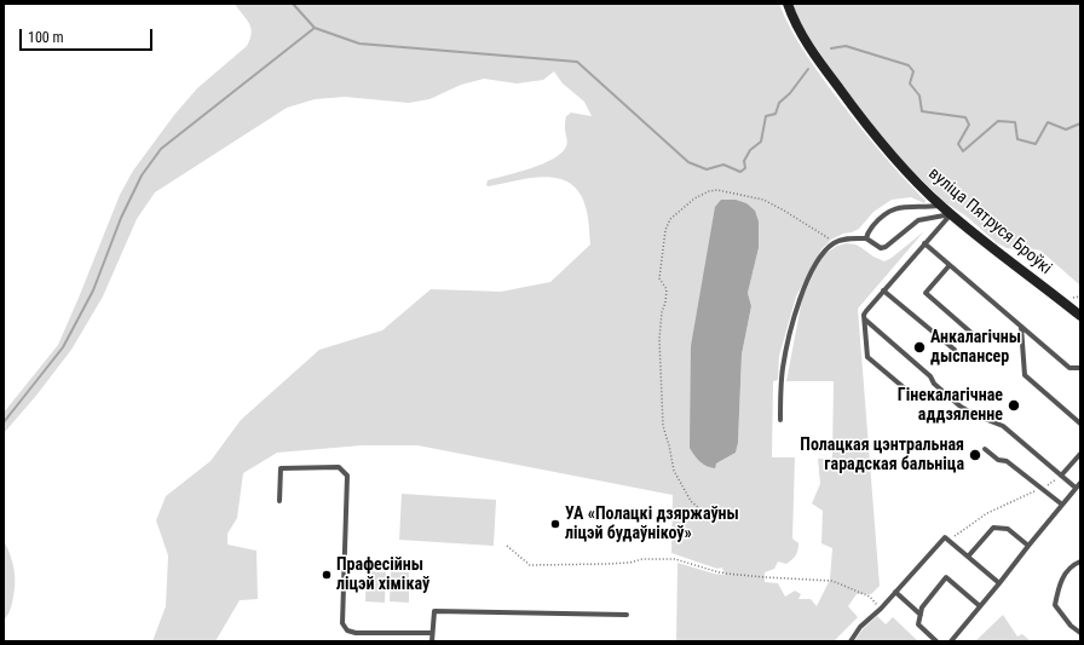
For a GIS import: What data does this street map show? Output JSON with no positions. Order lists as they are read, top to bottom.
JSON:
{
  "streets": {
    "main road": ["вуліца Пятруся Броўкі"]
  },
  "places": [
    "Анкалагічны дыспансер",
    "Гінекалагічнае аддзяленне",
    "Полацкая цэнтральная гарадская бальніца",
    "УА «Полацкі дзяржаўны ліцэй будаўнікоў»",
    "Прафесійны ліцэй хімікаў"
  ],
  "scale_bar": "100 m"
}
